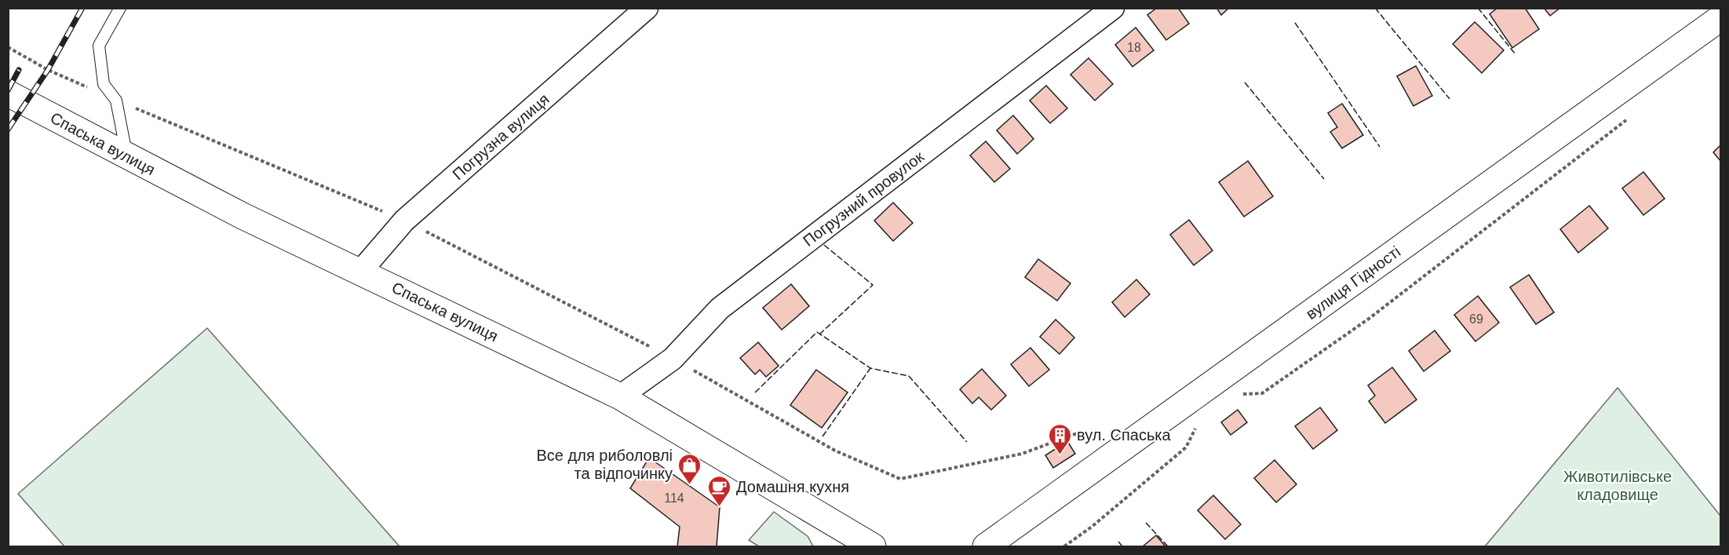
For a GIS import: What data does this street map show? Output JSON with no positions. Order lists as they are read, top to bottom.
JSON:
{
  "streets": {
    "street": [
      "Погрузна вулиця",
      "Спаська вулиця",
      "Погрузний провулок",
      "вулиця Гідності"
    ]
  },
  "crossings": [
    ["Погрузна вулиця", "Спаська вулиця"],
    ["Спаська вулиця", "Погрузний провулок"]
  ],
  "parks": ["Животилівське кладовище"],
  "places": {
    "building": ["вул. Спаська"],
    "shop": ["Все для риболовлі та відпочинку"],
    "cafe": ["Домашня кухня"]
  },
  "house_numbers": ["18", "69", "114"]
}
